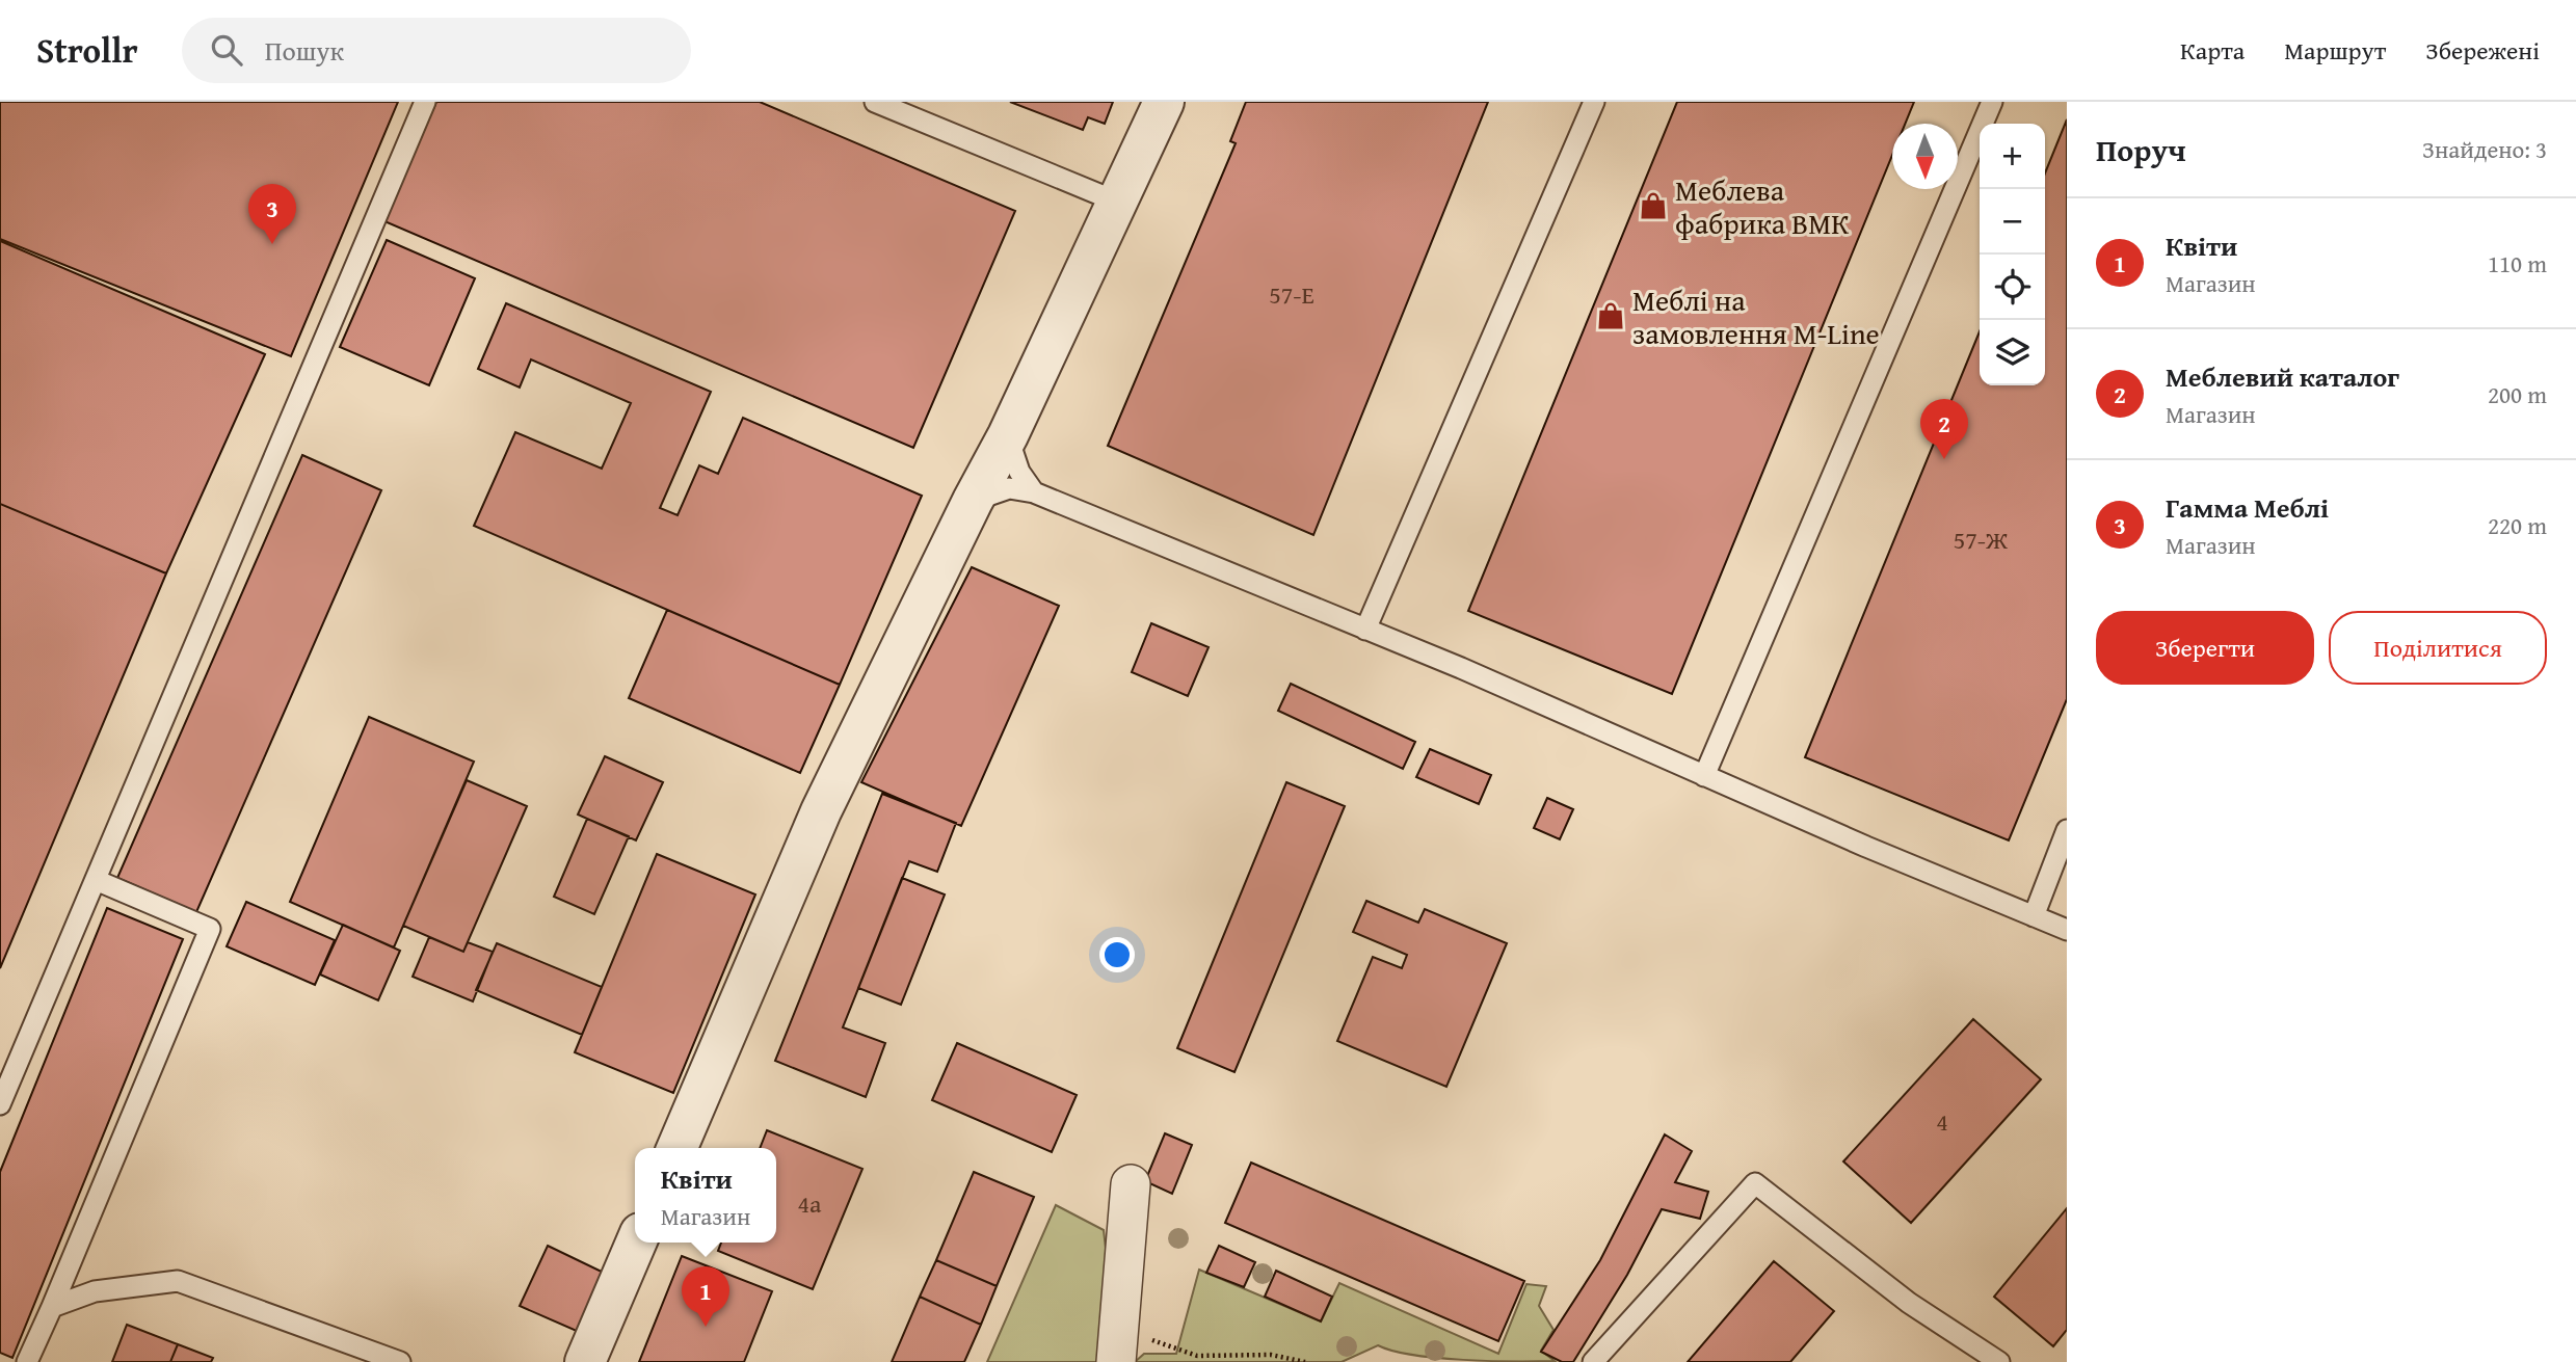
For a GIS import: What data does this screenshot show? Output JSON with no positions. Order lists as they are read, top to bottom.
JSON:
{
  "places": {
    "shop": ["Меблева фабрика ВМК", "Меблі на замовлення M-Line"]
  },
  "house_numbers": [
    "57-Е",
    "57-Ж",
    "4",
    "4а"
  ],
  "north": "bottom",
  "page": {
    "header": "Strollr",
    "search": "Пошук",
    "nav": ["Карта", "Маршрут", "Збережені"],
    "heading": ["Поруч", "Знайдено: 3"],
    "map_buttons": ["+", "−"],
    "pins": ["3", "2", "1"],
    "list": [
      {
        "mark": "1",
        "name": "Квіти",
        "note": "Магазин",
        "value": "110 m"
      },
      {
        "mark": "2",
        "name": "Меблевий каталог",
        "note": "Магазин",
        "value": "200 m"
      },
      {
        "mark": "3",
        "name": "Гамма Меблі",
        "note": "Магазин",
        "value": "220 m"
      }
    ],
    "buttons": ["Зберегти", "Поділитися"],
    "popup": ["Квіти", "Магазин"]
  }
}
